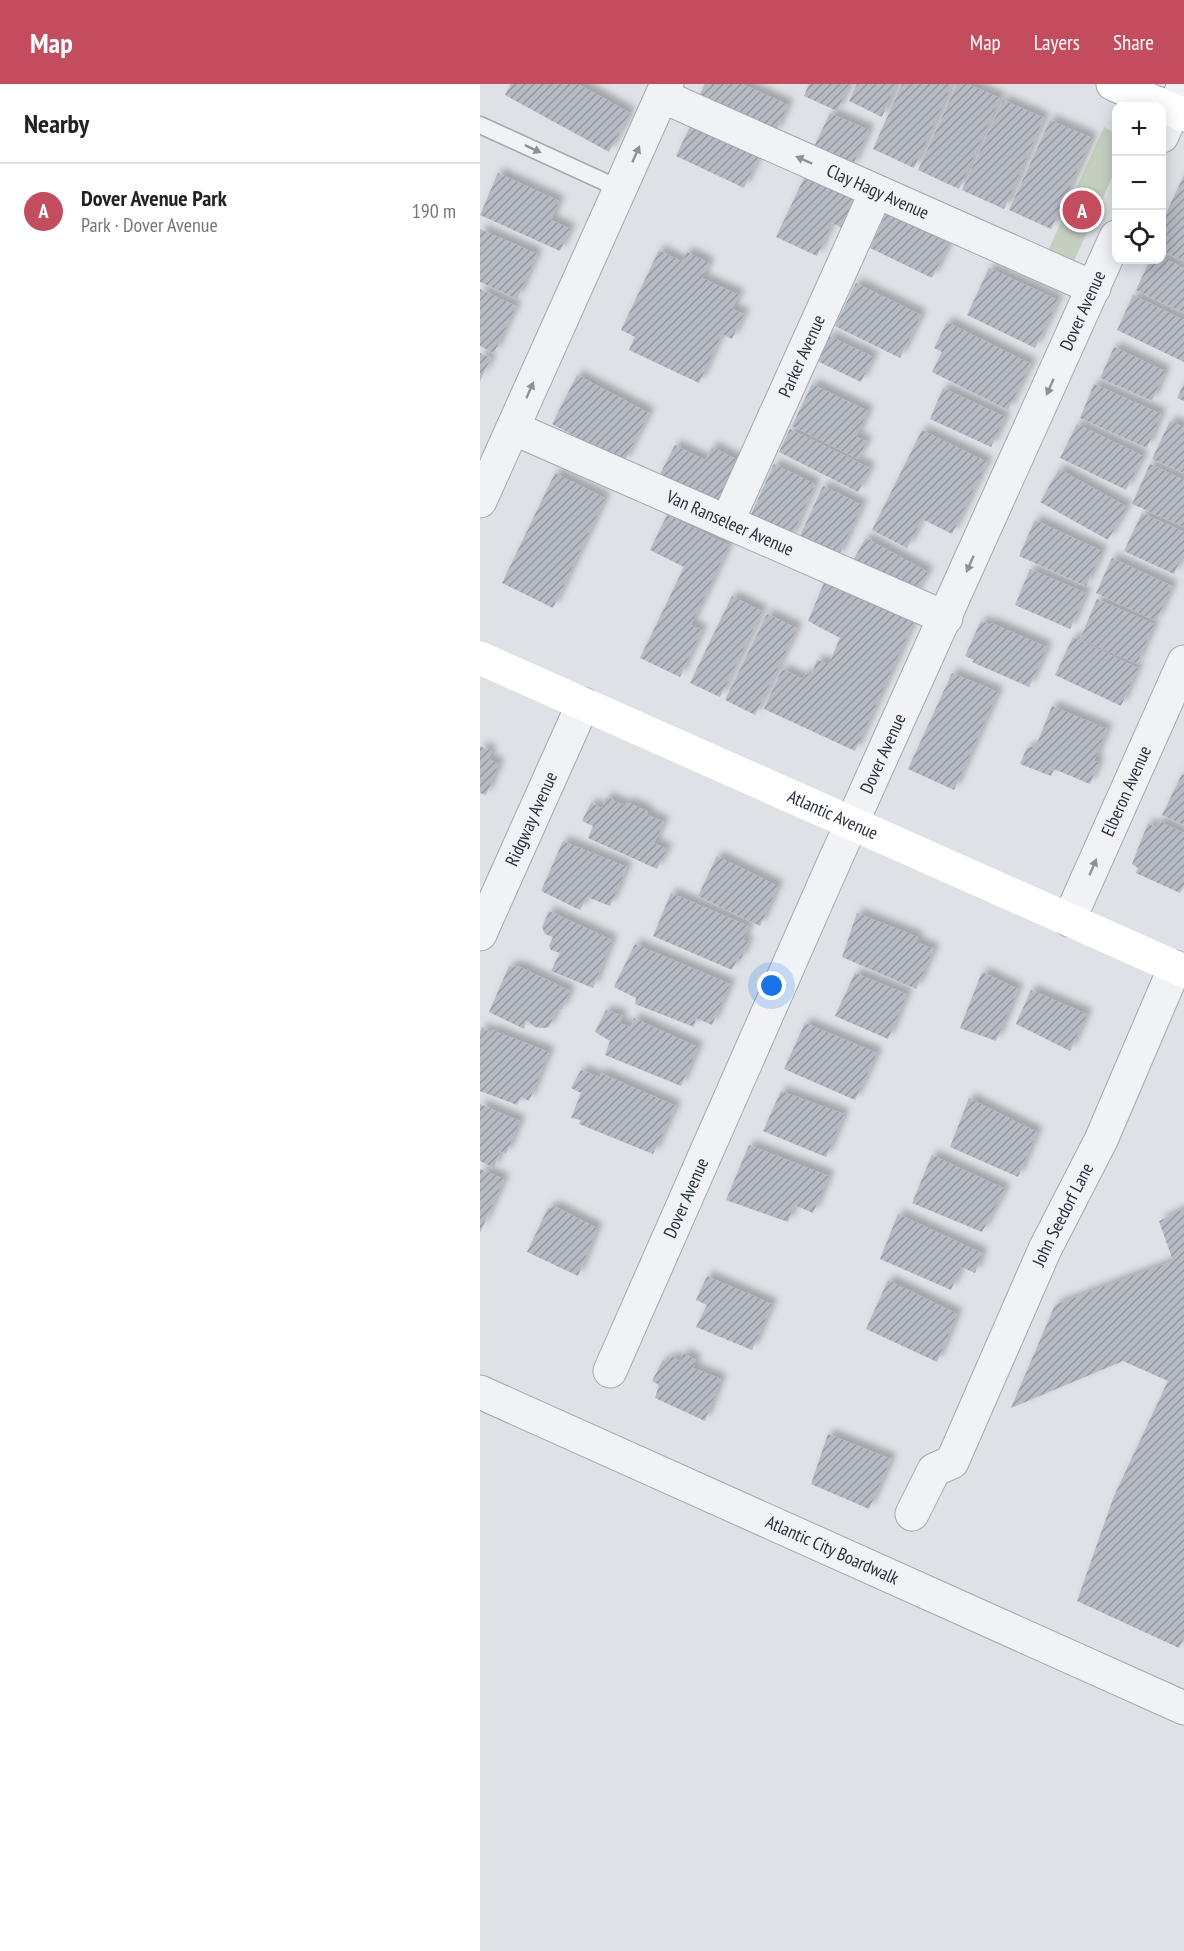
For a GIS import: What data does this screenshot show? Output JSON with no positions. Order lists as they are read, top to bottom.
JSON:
{
  "streets": {
    "main road": ["Atlantic Avenue"],
    "street": [
      "Clay Hagy Avenue",
      "Dover Avenue",
      "Parker Avenue",
      "Van Ranseleer Avenue",
      "Elberon Avenue",
      "Ridgway Avenue",
      "John Seedorf Lane",
      "Atlantic City Boardwalk"
    ]
  },
  "crossings": [
    ["Clay Hagy Avenue", "Dover Avenue"],
    ["Clay Hagy Avenue", "Parker Avenue"],
    ["Dover Avenue", "Van Ranseleer Avenue"],
    ["Dover Avenue", "Atlantic Avenue"],
    ["Parker Avenue", "Van Ranseleer Avenue"],
    ["Elberon Avenue", "Atlantic Avenue"],
    ["Atlantic Avenue", "Ridgway Avenue"],
    ["Atlantic Avenue", "John Seedorf Lane"]
  ],
  "one_way": ["Clay Hagy Avenue", "Elberon Avenue"],
  "page": {
    "header": "Map",
    "nav": ["Map", "Layers", "Share"],
    "heading": "Nearby",
    "map_buttons": ["+", "−"],
    "list": [
      {
        "mark": "A",
        "name": "Dover Avenue Park",
        "note": "Park · Dover Avenue",
        "value": "190 m"
      }
    ],
    "pins": "A"
  }
}
